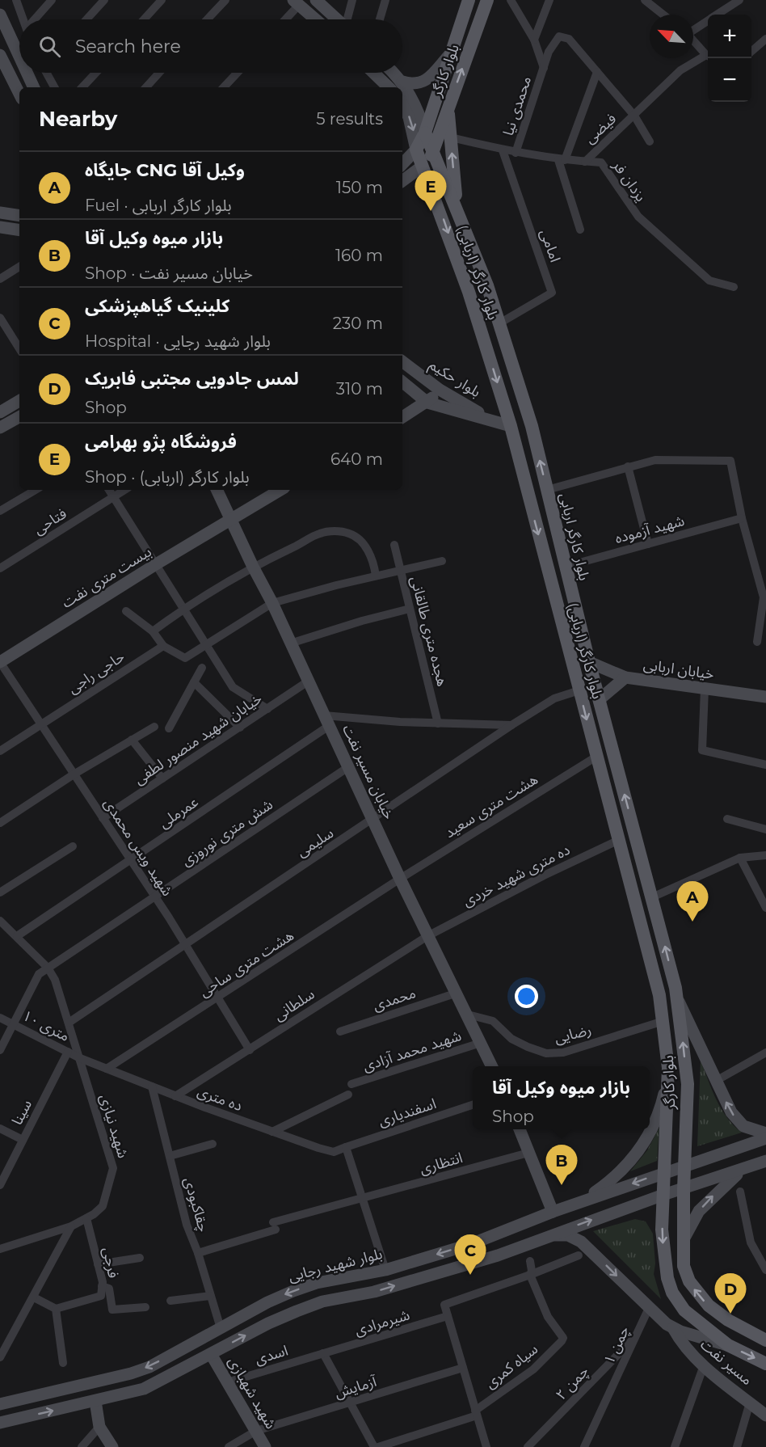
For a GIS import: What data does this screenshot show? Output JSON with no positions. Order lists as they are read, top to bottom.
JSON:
{
  "streets": {
    "main road": [
      "بلوار کارگر",
      "بلوار کارگر (اربابی)",
      "بلوار حکیم",
      "بلوار کارگر اربابی",
      "بیست متری نفت",
      "خیابان اربابی",
      "خیابان مسیر نفت",
      "بلوار شهید رجایی",
      "مسیر نفت",
      "شهید شهبازی"
    ],
    "street": [
      "محمدی نیا",
      "فیضی",
      "یزدان فر",
      "امامی",
      "فتاحی",
      "شهید آزموده",
      "هجده متری طالقانی",
      "حاجی راجی",
      "خیابان شهید منصور لطفی",
      "هشت متری سعید",
      "عمرملی",
      "شش متری نوروزی",
      "سلیمی",
      "شهید ویس محمدی",
      "ده متری شهید خردی",
      "هشت متری ساحی",
      "محمدی",
      "سلطانی",
      "۱۰ متری",
      "رضایی",
      "شهید محمد آزادی",
      "ده متری",
      "سینا",
      "اسفندیاری",
      "شهید نیازی",
      "انتظاری",
      "چقاکبودی",
      "فرجی",
      "شیرمرادی",
      "چمن ۱",
      "اسدی",
      "سیاه کمری",
      "چمن ۲",
      "آزمایش"
    ]
  },
  "crossings": [
    ["بلوار کارگر", "بلوار کارگر (اربابی)"],
    ["بلوار کارگر", "بلوار کارگر اربابی"],
    ["بلوار کارگر", "بلوار شهید رجایی"],
    ["محمدی نیا", "یزدان فر"],
    ["فیضی", "یزدان فر"],
    ["یزدان فر", "امامی"],
    ["امامی", "بلوار کارگر اربابی"],
    ["بلوار کارگر (اربابی)", "بلوار حکیم"],
    ["بلوار کارگر (اربابی)", "هشت متری سعید"],
    ["بلوار کارگر (اربابی)", "سلیمی"],
    ["بلوار کارگر (اربابی)", "ده متری شهید خردی"],
    ["بلوار کارگر (اربابی)", "رضایی"],
    ["بلوار کارگر (اربابی)", "بلوار شهید رجایی"],
    ["شهید آزموده", "بلوار کارگر اربابی"],
    ["بلوار کارگر اربابی", "خیابان اربابی"],
    ["بیست متری نفت", "خیابان مسیر نفت"],
    ["بیست متری نفت", "شهید ویس محمدی"],
    ["حاجی راجی", "شهید ویس محمدی"],
    ["خیابان شهید منصور لطفی", "خیابان مسیر نفت"],
    ["خیابان شهید منصور لطفی", "شهید ویس محمدی"],
    ["خیابان مسیر نفت", "هشت متری سعید"],
    ["خیابان مسیر نفت", "عمرملی"],
    ["خیابان مسیر نفت", "شش متری نوروزی"],
    ["خیابان مسیر نفت", "سلیمی"],
    ["خیابان مسیر نفت", "ده متری شهید خردی"],
    ["خیابان مسیر نفت", "هشت متری ساحی"],
    ["خیابان مسیر نفت", "محمدی"],
    ["خیابان مسیر نفت", "سلطانی"],
    ["خیابان مسیر نفت", "رضایی"],
    ["خیابان مسیر نفت", "شهید محمد آزادی"],
    ["هشت متری سعید", "هشت متری ساحی"],
    ["عمرملی", "شهید ویس محمدی"],
    ["عمرملی", "شهید نیازی"],
    ["شش متری نوروزی", "شهید ویس محمدی"],
    ["شش متری نوروزی", "۱۰ متری"],
    ["شش متری نوروزی", "شهید نیازی"],
    ["سلیمی", "شهید ویس محمدی"],
    ["سلیمی", "شهید نیازی"],
    ["شهید ویس محمدی", "هشت متری ساحی"],
    ["شهید ویس محمدی", "سلطانی"],
    ["ده متری شهید خردی", "سلطانی"],
    ["هشت متری ساحی", "ده متری"],
    ["سلطانی", "ده متری"],
    ["۱۰ متری", "ده متری"],
    ["۱۰ متری", "سینا"],
    ["۱۰ متری", "شهید نیازی"],
    ["ده متری", "اسفندیاری"],
    ["ده متری", "شهید نیازی"],
    ["ده متری", "چقاکبودی"],
    ["شهید نیازی", "فرجی"],
    ["انتظاری", "چقاکبودی"],
    ["چقاکبودی", "بلوار شهید رجایی"],
    ["شیرمرادی", "اسدی"],
    ["چمن ۱", "چمن ۲"],
    ["اسدی", "شهید شهبازی"],
    ["آزمایش", "شهید شهبازی"]
  ],
  "one_way": ["بلوار کارگر (اربابی)", "بلوار کارگر اربابی"],
  "north": "top left",
  "page": {
    "map_buttons": ["+", "−"],
    "search": "Search here",
    "heading": ["Nearby", "5 results"],
    "list": [
      {
        "mark": "A",
        "name": "جایگاه CNG وکیل آقا",
        "note": "Fuel · بلوار کارگر اربابی",
        "value": "150 m"
      },
      {
        "mark": "B",
        "name": "بازار میوه وکیل آقا",
        "note": "Shop · خیابان مسیر نفت",
        "value": "160 m"
      },
      {
        "mark": "C",
        "name": "کلینیک گیاهپزشکی",
        "note": "Hospital · بلوار شهید رجایی",
        "value": "230 m"
      },
      {
        "mark": "D",
        "name": "لمس جادویی مجتبی فابریک",
        "note": "Shop",
        "value": "310 m"
      },
      {
        "mark": "E",
        "name": "فروشگاه پژو بهرامی",
        "note": "Shop · بلوار کارگر (اربابی)",
        "value": "640 m"
      }
    ],
    "pins": [
      "E",
      "A",
      "B",
      "C",
      "D"
    ],
    "popup": ["بازار میوه وکیل آقا", "Shop"]
  }
}
